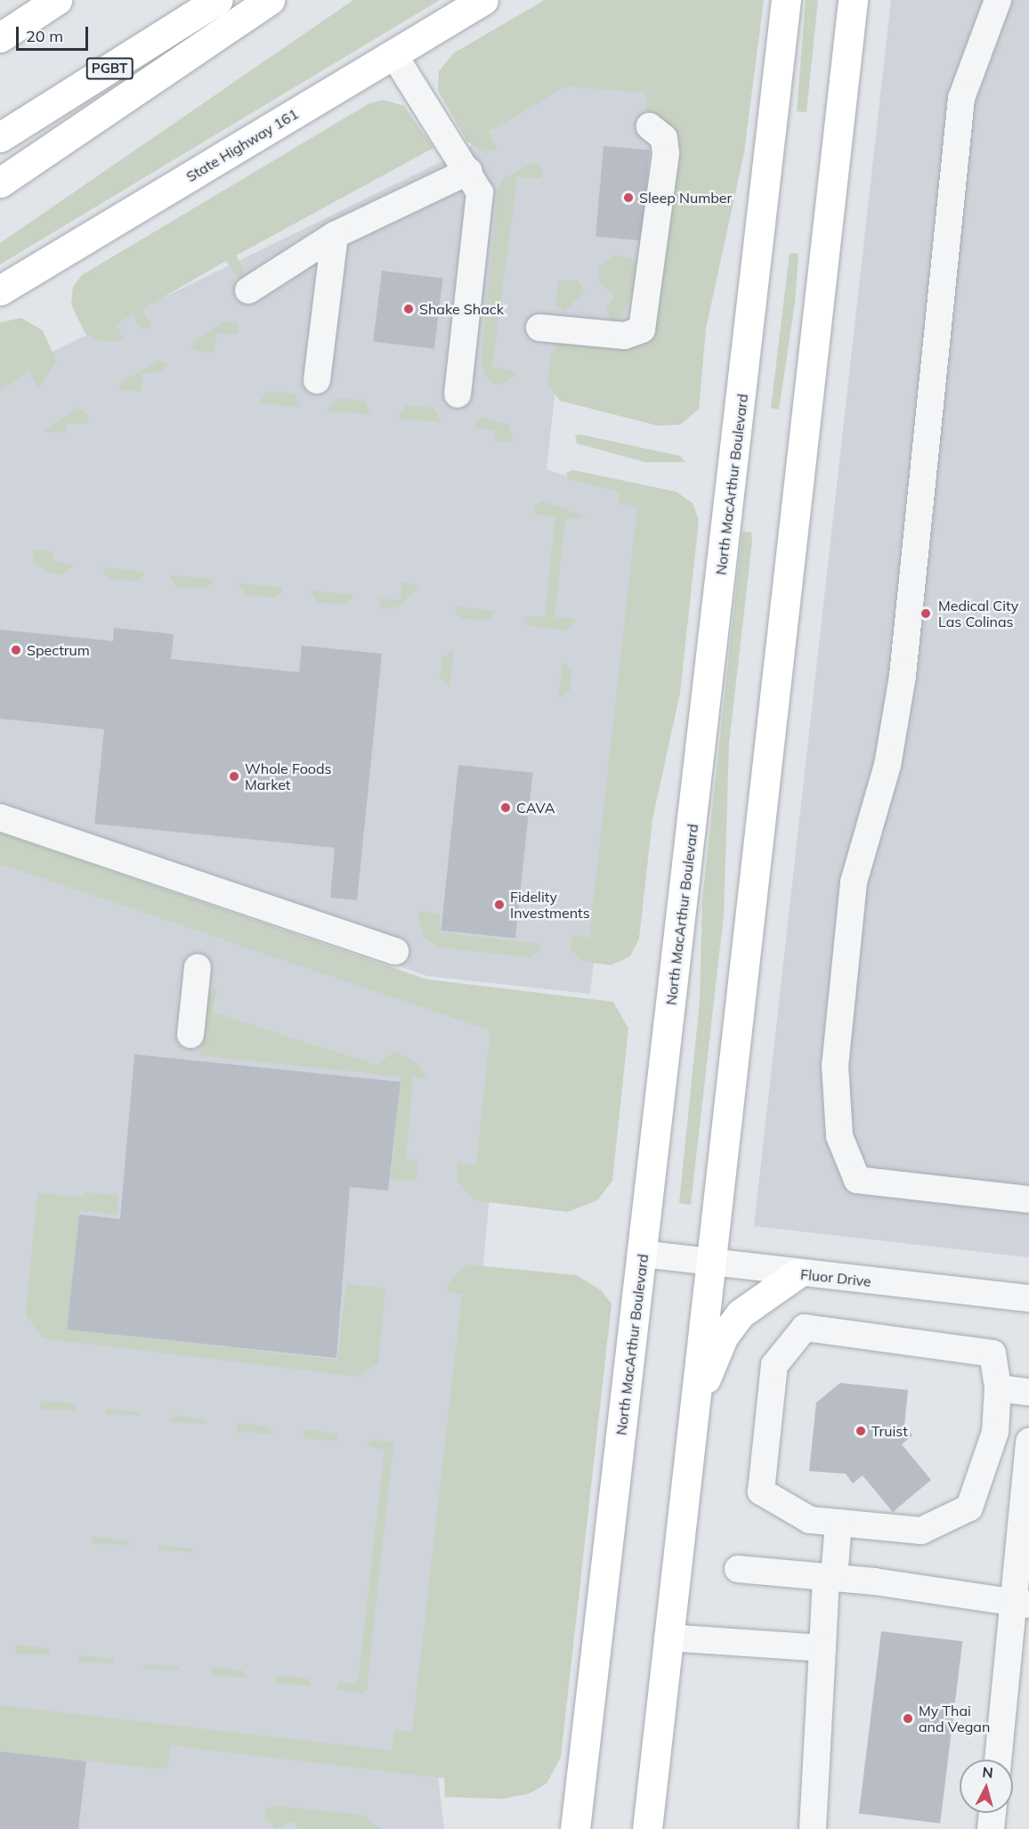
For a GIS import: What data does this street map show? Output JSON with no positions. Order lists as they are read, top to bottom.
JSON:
{
  "streets": {
    "main road": ["PGBT", "State Highway 161", "North MacArthur Boulevard"],
    "street": ["Fluor Drive"]
  },
  "crossings": [
    ["North MacArthur Boulevard", "Fluor Drive"]
  ],
  "places": [
    "Sleep Number",
    "Shake Shack",
    "Medical City Las Colinas",
    "Spectrum",
    "Whole Foods Market",
    "CAVA",
    "Fidelity Investments",
    "Truist",
    "My Thai and Vegan"
  ],
  "scale_bar": "20 m",
  "north": "top"
}
